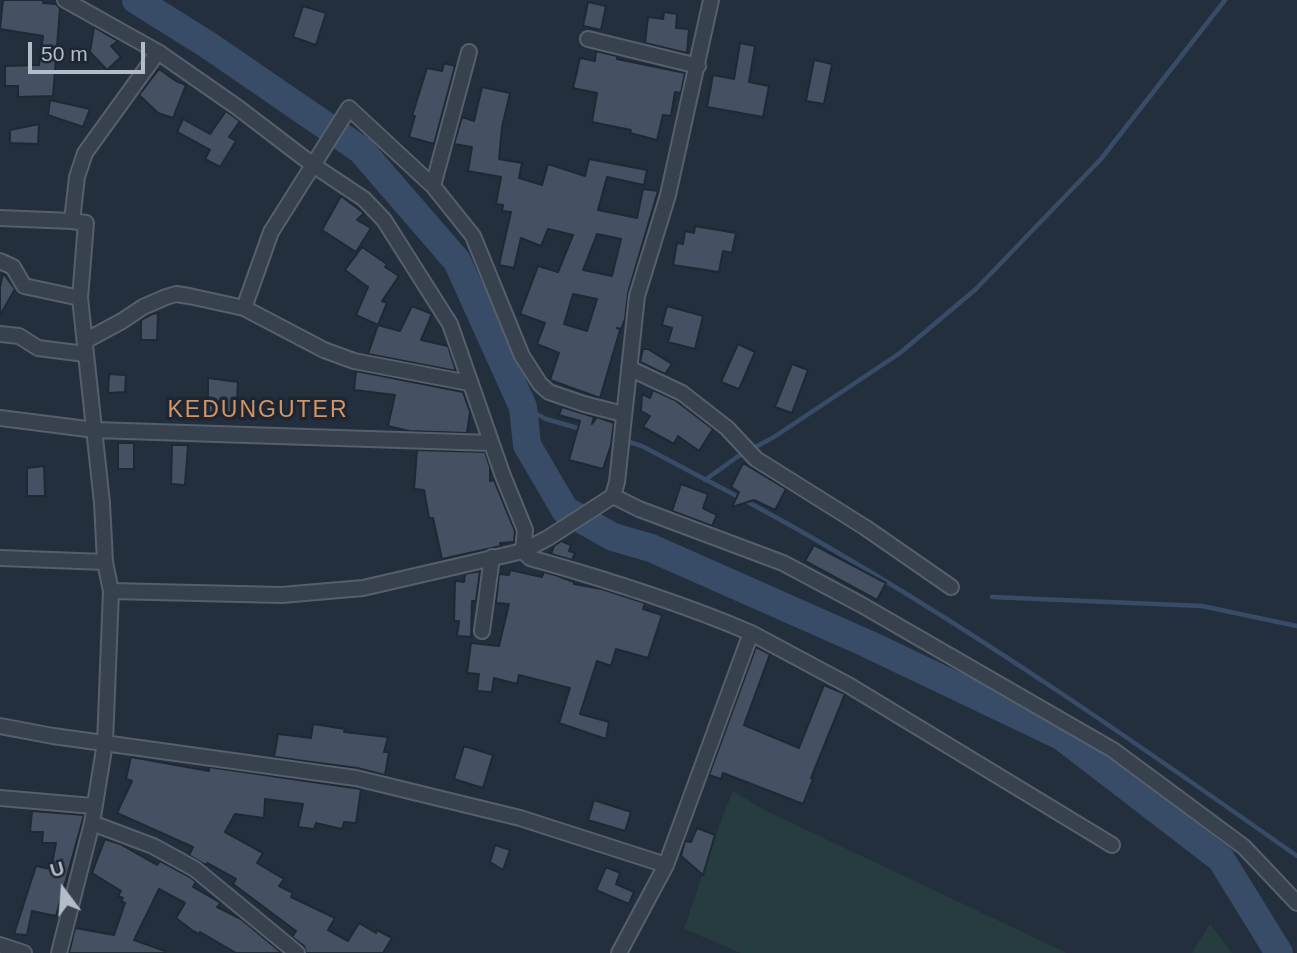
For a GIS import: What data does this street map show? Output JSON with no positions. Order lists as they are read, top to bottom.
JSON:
{
  "districts": ["KEDUNGUTER"],
  "scale_bar": "50 m",
  "north": "top"
}
